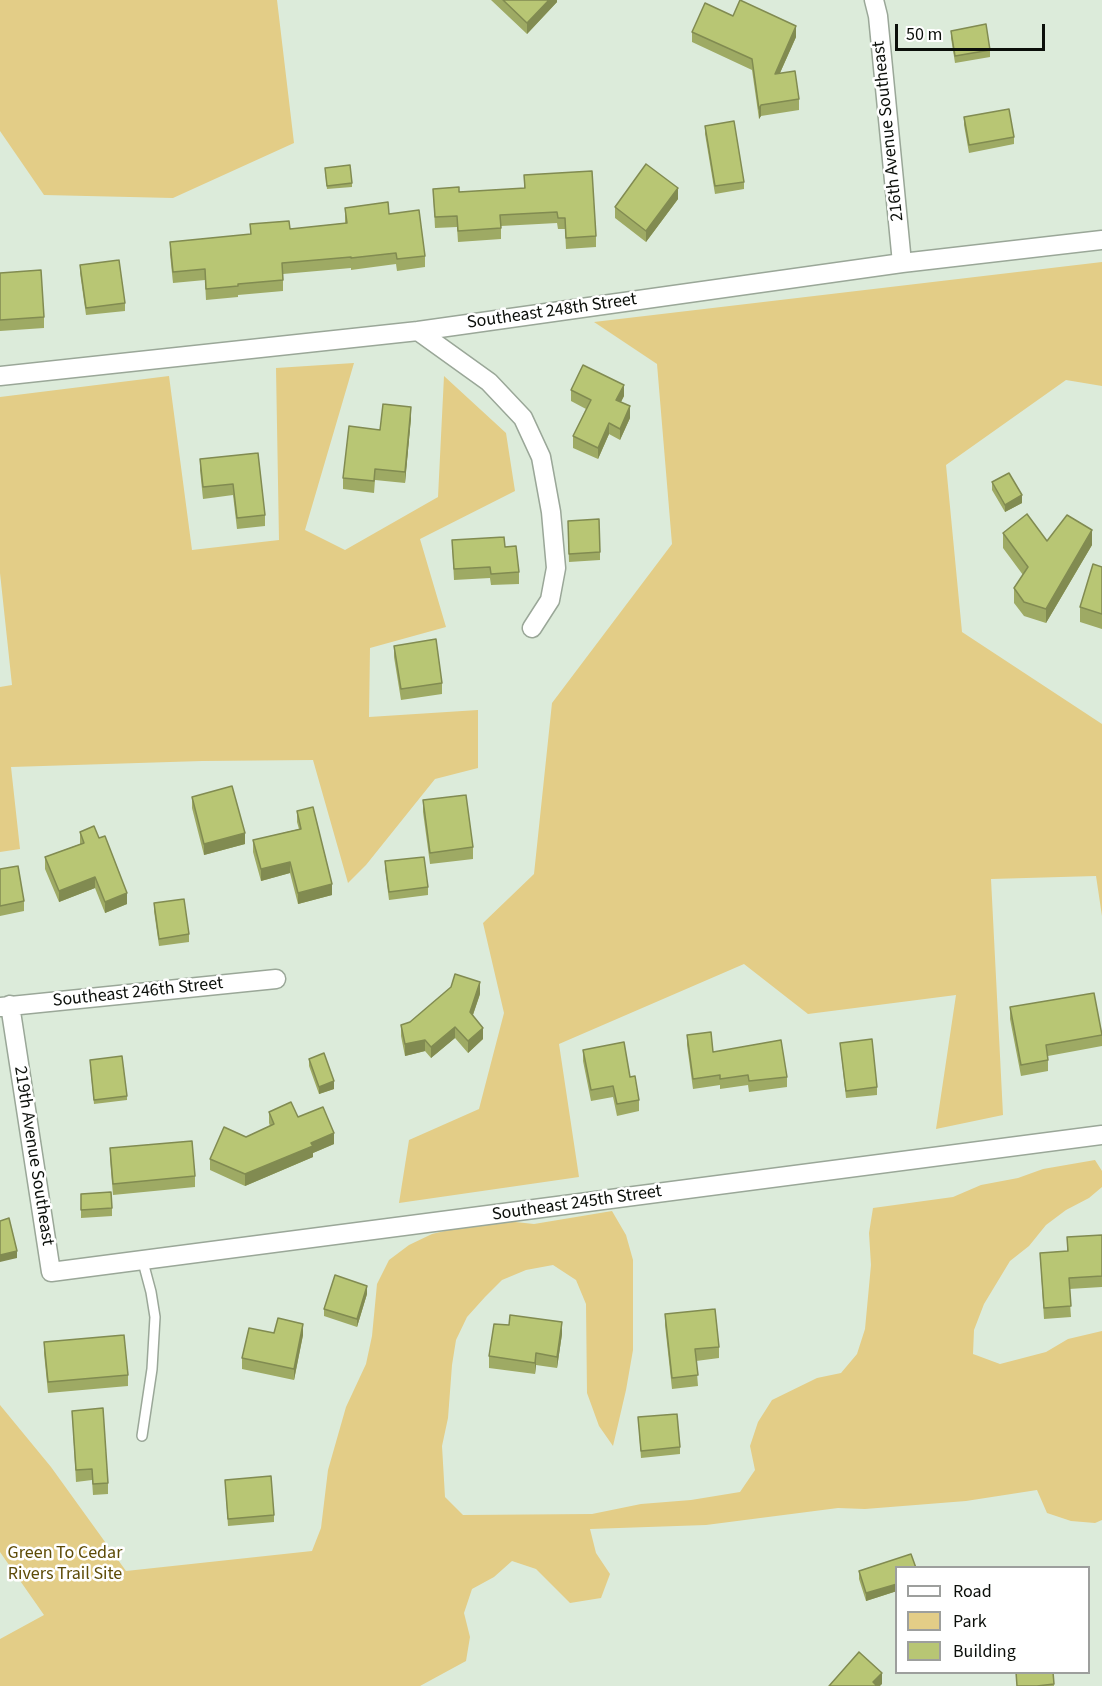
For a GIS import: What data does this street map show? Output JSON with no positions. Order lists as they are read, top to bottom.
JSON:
{
  "streets": {
    "street": [
      "216th Avenue Southeast",
      "Southeast 248th Street",
      "Southeast 246th Street",
      "219th Avenue Southeast",
      "Southeast 245th Street"
    ]
  },
  "crossings": [
    ["216th Avenue Southeast", "Southeast 248th Street"],
    ["Southeast 246th Street", "219th Avenue Southeast"],
    ["219th Avenue Southeast", "Southeast 245th Street"]
  ],
  "parks": ["Green To Cedar Rivers Trail Site"],
  "legend": ["Road", "Park", "Building"],
  "scale_bar": "50 m"
}
